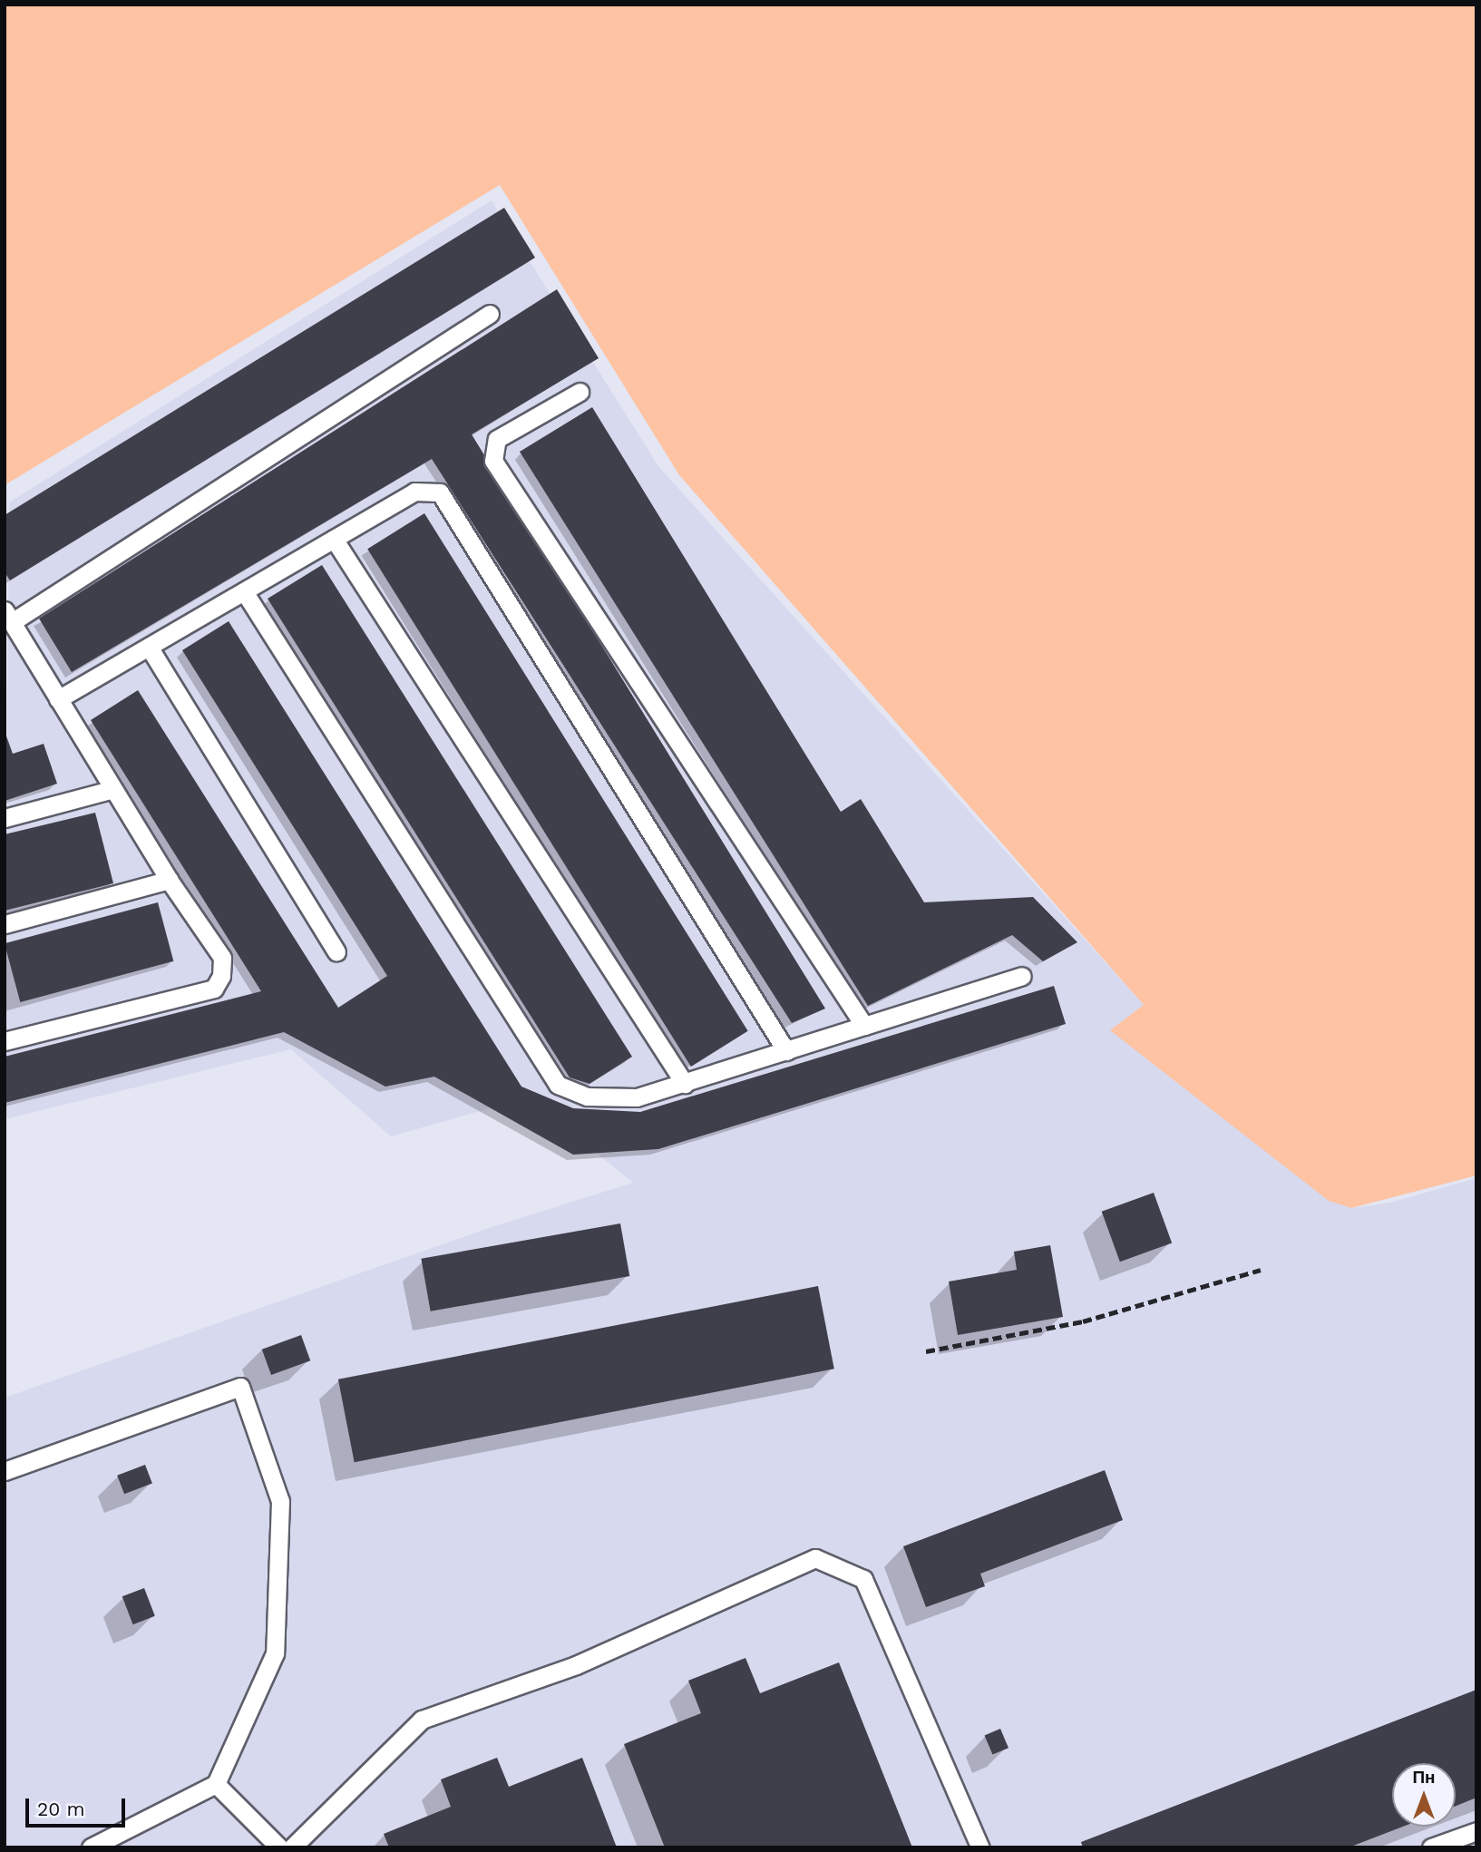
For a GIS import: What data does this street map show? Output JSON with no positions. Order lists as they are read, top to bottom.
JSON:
{
  "scale_bar": "20 m",
  "north": "top"
}
